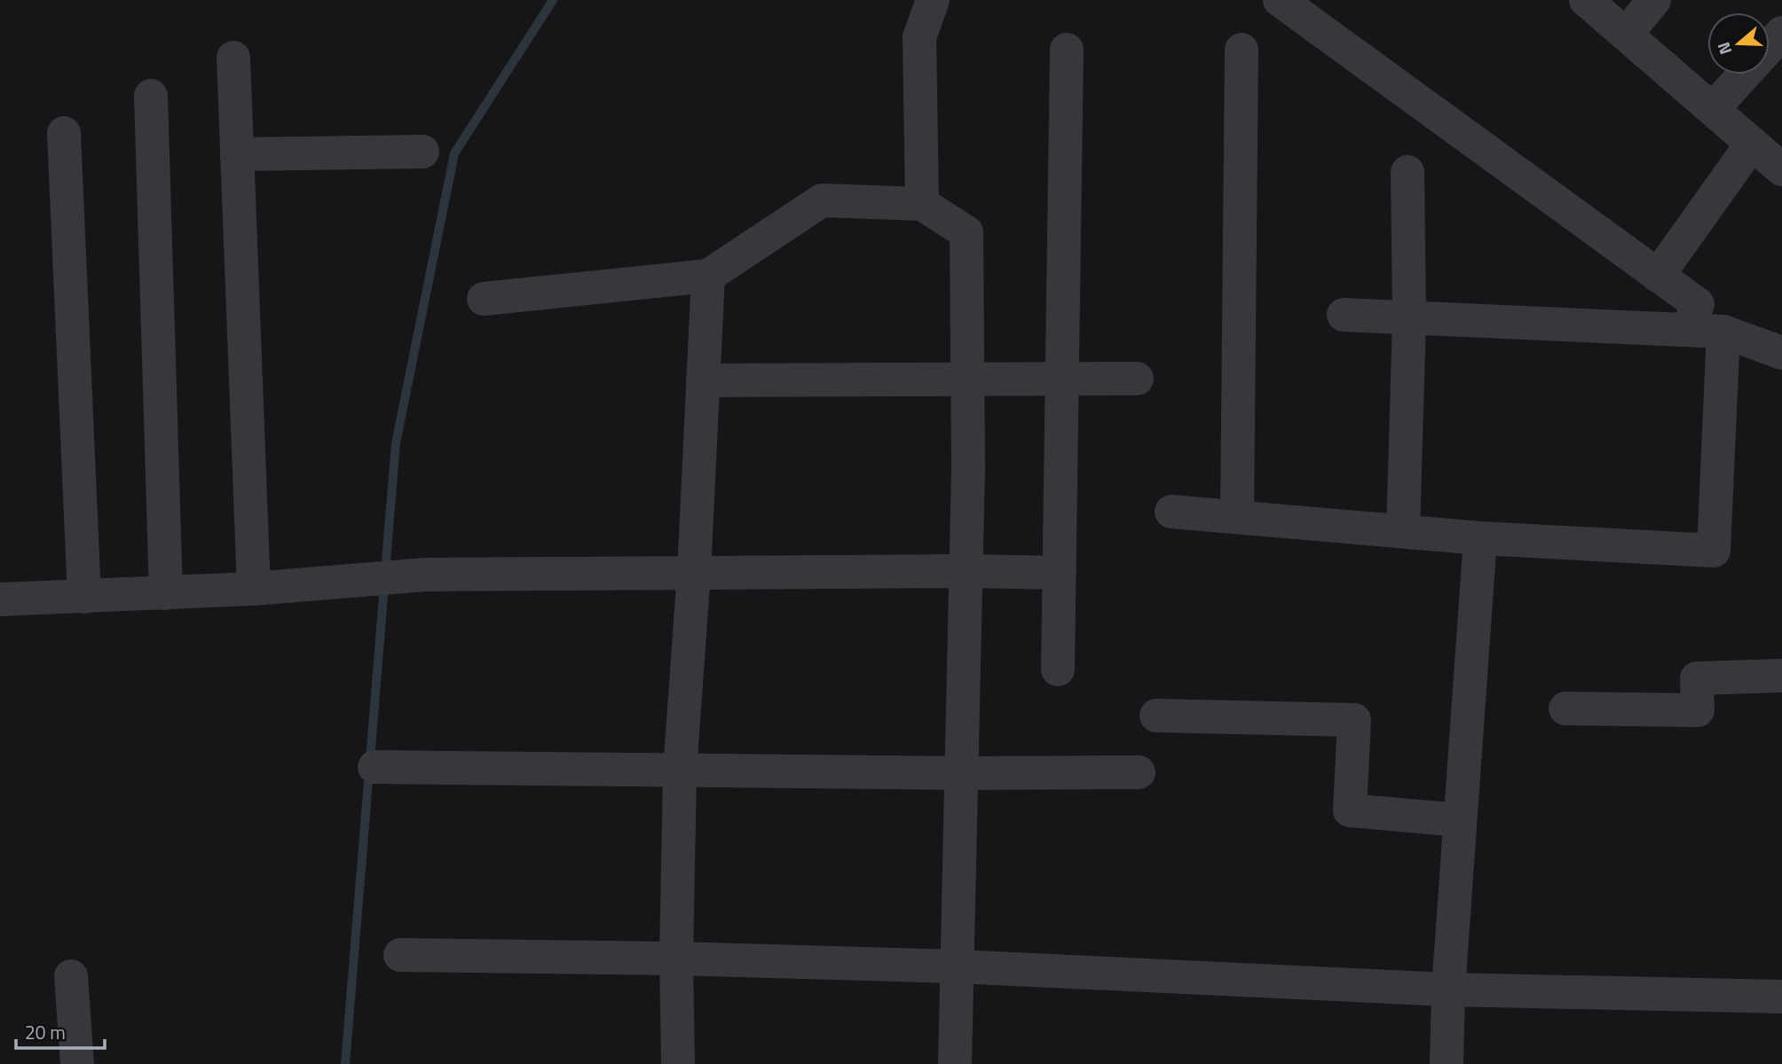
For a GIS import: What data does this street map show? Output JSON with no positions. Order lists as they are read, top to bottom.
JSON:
{
  "scale_bar": "20 m",
  "north": "left"
}
